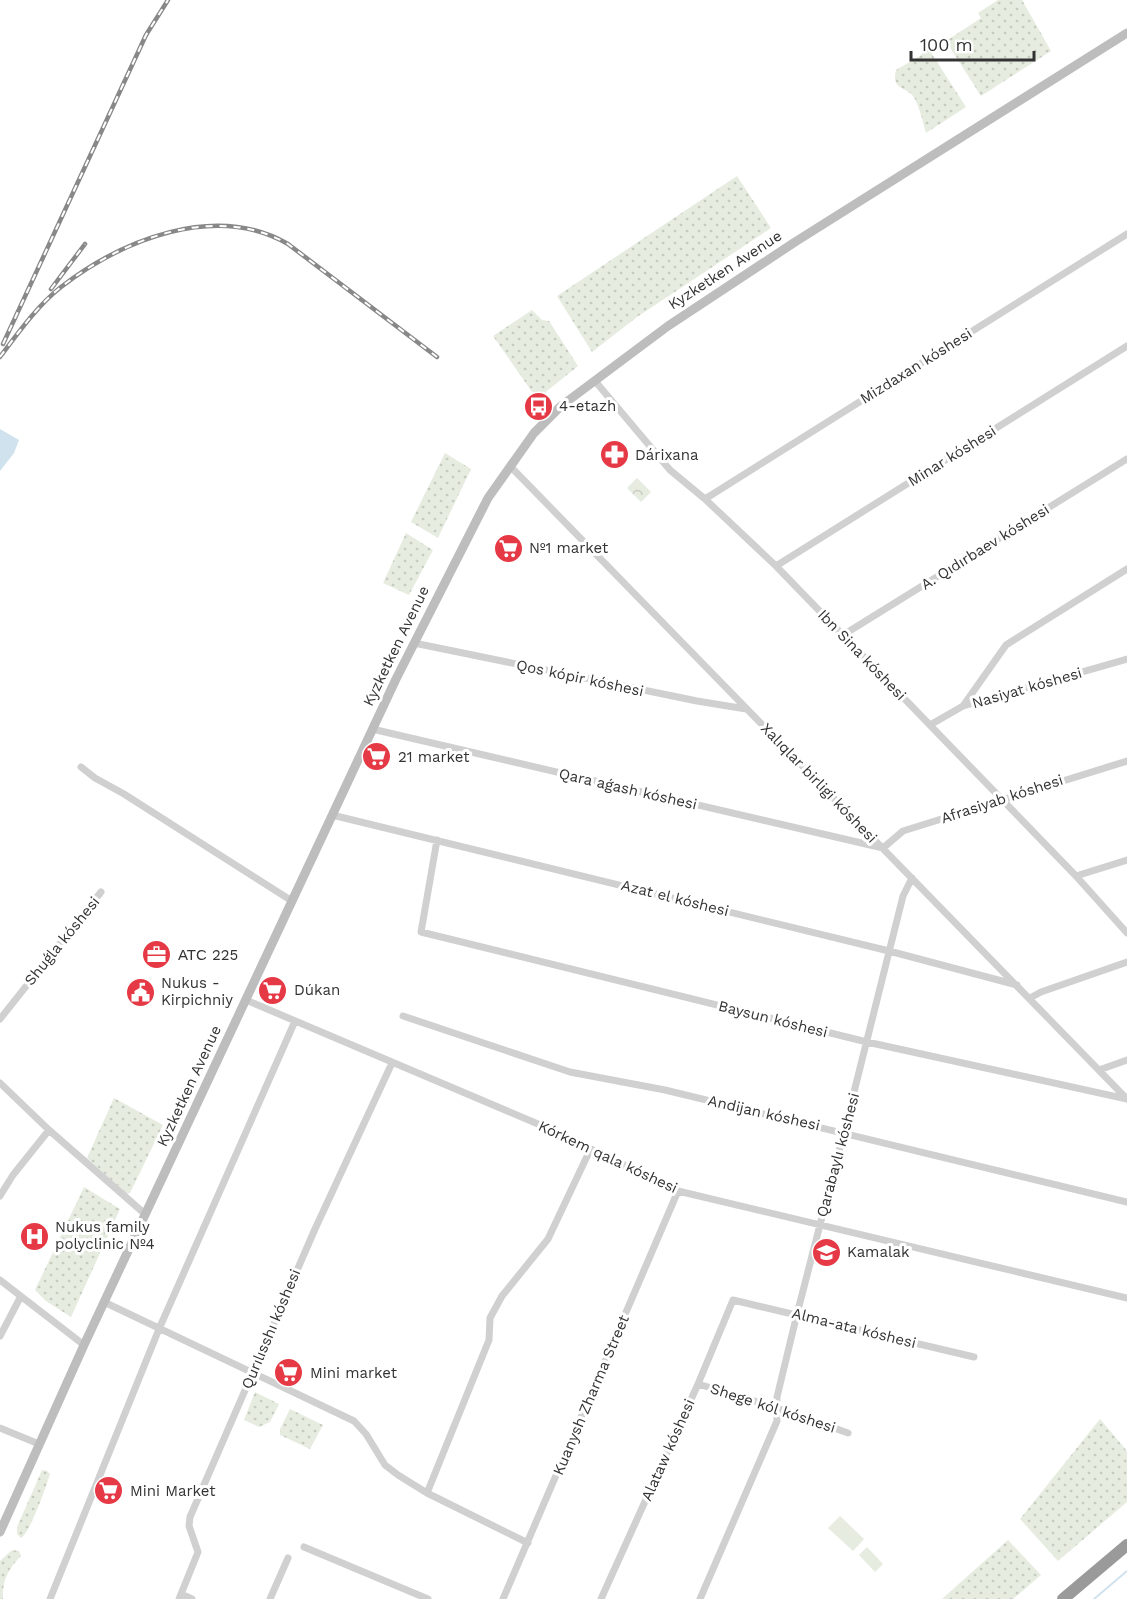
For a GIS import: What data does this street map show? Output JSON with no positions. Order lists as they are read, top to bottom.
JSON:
{
  "streets": {
    "street": [
      "Kyzketken Avenue",
      "Mizdaxan kóshesi",
      "Minar kóshesi",
      "A. Qıdırbaev kóshesi",
      "Ibn Sina kóshesi",
      "Qos kópir kóshesi",
      "Nasiyat kóshesi",
      "Xalıqlar birligi kóshesi",
      "Qara aǵash kóshesi",
      "Afrasiyab kóshesi",
      "Azat el kóshesi",
      "Shuǵla kóshesi",
      "Baysun kóshesi",
      "Andijan kóshesi",
      "Qarabaylı kóshesi",
      "Kórkem qala kóshesi",
      "Alma-ata kóshesi",
      "Qurılısshı kóshesi",
      "Kuanysh Zharma Street",
      "Shege kól kóshesi",
      "Alataw kóshesi"
    ]
  },
  "crossings": [
    ["Kyzketken Avenue", "Ibn Sina kóshesi"],
    ["Kyzketken Avenue", "Qos kópir kóshesi"],
    ["Kyzketken Avenue", "Xalıqlar birligi kóshesi"],
    ["Kyzketken Avenue", "Qara aǵash kóshesi"],
    ["Kyzketken Avenue", "Azat el kóshesi"],
    ["Kyzketken Avenue", "Kórkem qala kóshesi"],
    ["Mizdaxan kóshesi", "Ibn Sina kóshesi"],
    ["Minar kóshesi", "Ibn Sina kóshesi"],
    ["A. Qıdırbaev kóshesi", "Ibn Sina kóshesi"],
    ["Ibn Sina kóshesi", "Nasiyat kóshesi"],
    ["Ibn Sina kóshesi", "Afrasiyab kóshesi"],
    ["Qos kópir kóshesi", "Xalıqlar birligi kóshesi"],
    ["Xalıqlar birligi kóshesi", "Qara aǵash kóshesi"],
    ["Xalıqlar birligi kóshesi", "Afrasiyab kóshesi"],
    ["Xalıqlar birligi kóshesi", "Azat el kóshesi"],
    ["Xalıqlar birligi kóshesi", "Baysun kóshesi"],
    ["Xalıqlar birligi kóshesi", "Qarabaylı kóshesi"],
    ["Qara aǵash kóshesi", "Afrasiyab kóshesi"],
    ["Azat el kóshesi", "Baysun kóshesi"],
    ["Azat el kóshesi", "Qarabaylı kóshesi"],
    ["Baysun kóshesi", "Qarabaylı kóshesi"],
    ["Andijan kóshesi", "Qarabaylı kóshesi"],
    ["Qarabaylı kóshesi", "Kórkem qala kóshesi"],
    ["Qarabaylı kóshesi", "Alma-ata kóshesi"],
    ["Qarabaylı kóshesi", "Shege kól kóshesi"],
    ["Kórkem qala kóshesi", "Qurılısshı kóshesi"],
    ["Kórkem qala kóshesi", "Kuanysh Zharma Street"],
    ["Alma-ata kóshesi", "Alataw kóshesi"],
    ["Shege kól kóshesi", "Alataw kóshesi"]
  ],
  "places": {
    "bus stop": ["4-etazh"],
    "pharmacy": ["Dárixana"],
    "supermarket": [
      "№1 market",
      "21 market",
      "Dúkan",
      "Mini market",
      "Mini Market"
    ],
    "office": ["АТС 225"],
    "public building": ["Nukus - Kirpichniy"],
    "hospital": ["Nukus family polyclinic №4"],
    "school or university": ["Kamalak"]
  },
  "scale_bar": "100 m"
}
